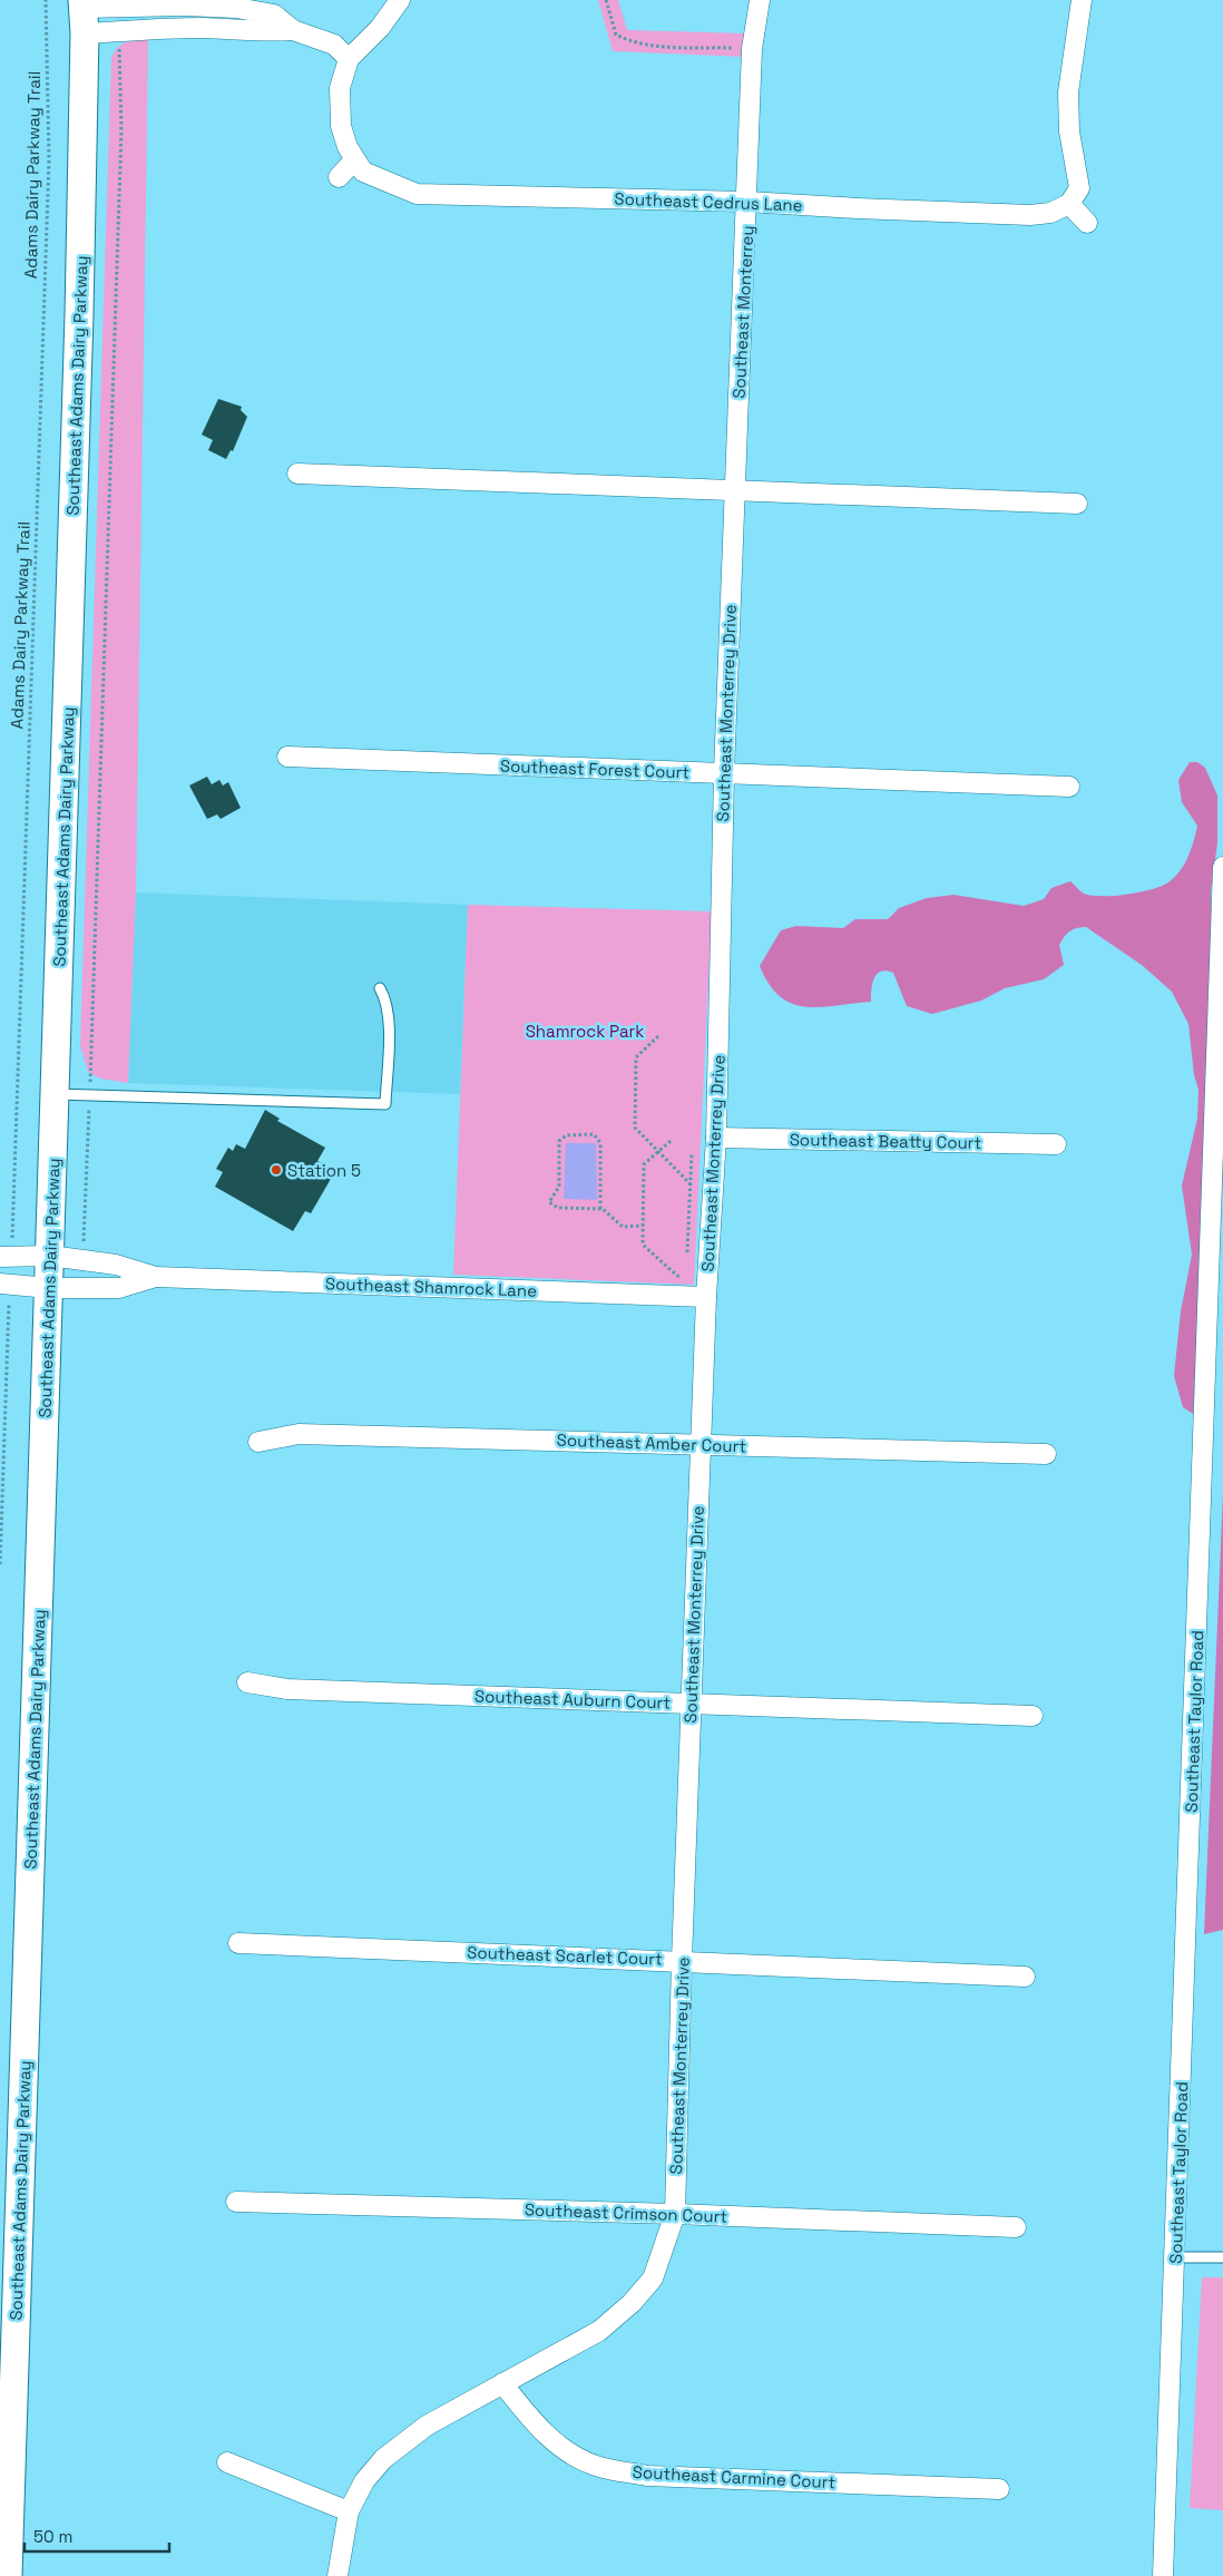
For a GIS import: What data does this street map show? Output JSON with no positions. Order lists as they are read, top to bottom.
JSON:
{
  "streets": {
    "main road": ["Southeast Adams Dairy Parkway"],
    "street": [
      "Southeast Cedrus Lane",
      "Southeast Monterrey",
      "Southeast Monterrey Drive",
      "Southeast Forest Court",
      "Southeast Beatty Court",
      "Southeast Shamrock Lane",
      "Southeast Amber Court",
      "Southeast Auburn Court",
      "Southeast Taylor Road",
      "Southeast Scarlet Court",
      "Southeast Crimson Court",
      "Southeast Carmine Court"
    ],
    "path": ["Adams Dairy Parkway Trail"]
  },
  "crossings": [
    ["Adams Dairy Parkway Trail", "Southeast Shamrock Lane"],
    ["Southeast Cedrus Lane", "Southeast Monterrey"],
    ["Southeast Monterrey", "Southeast Monterrey Drive"],
    ["Southeast Adams Dairy Parkway", "Southeast Shamrock Lane"],
    ["Southeast Monterrey Drive", "Southeast Forest Court"],
    ["Southeast Monterrey Drive", "Southeast Beatty Court"],
    ["Southeast Monterrey Drive", "Southeast Shamrock Lane"],
    ["Southeast Monterrey Drive", "Southeast Amber Court"],
    ["Southeast Monterrey Drive", "Southeast Auburn Court"],
    ["Southeast Monterrey Drive", "Southeast Scarlet Court"],
    ["Southeast Monterrey Drive", "Southeast Crimson Court"],
    ["Southeast Monterrey Drive", "Southeast Carmine Court"]
  ],
  "parks": ["Shamrock Park"],
  "places": ["Station 5"],
  "scale_bar": "50 m"
}
